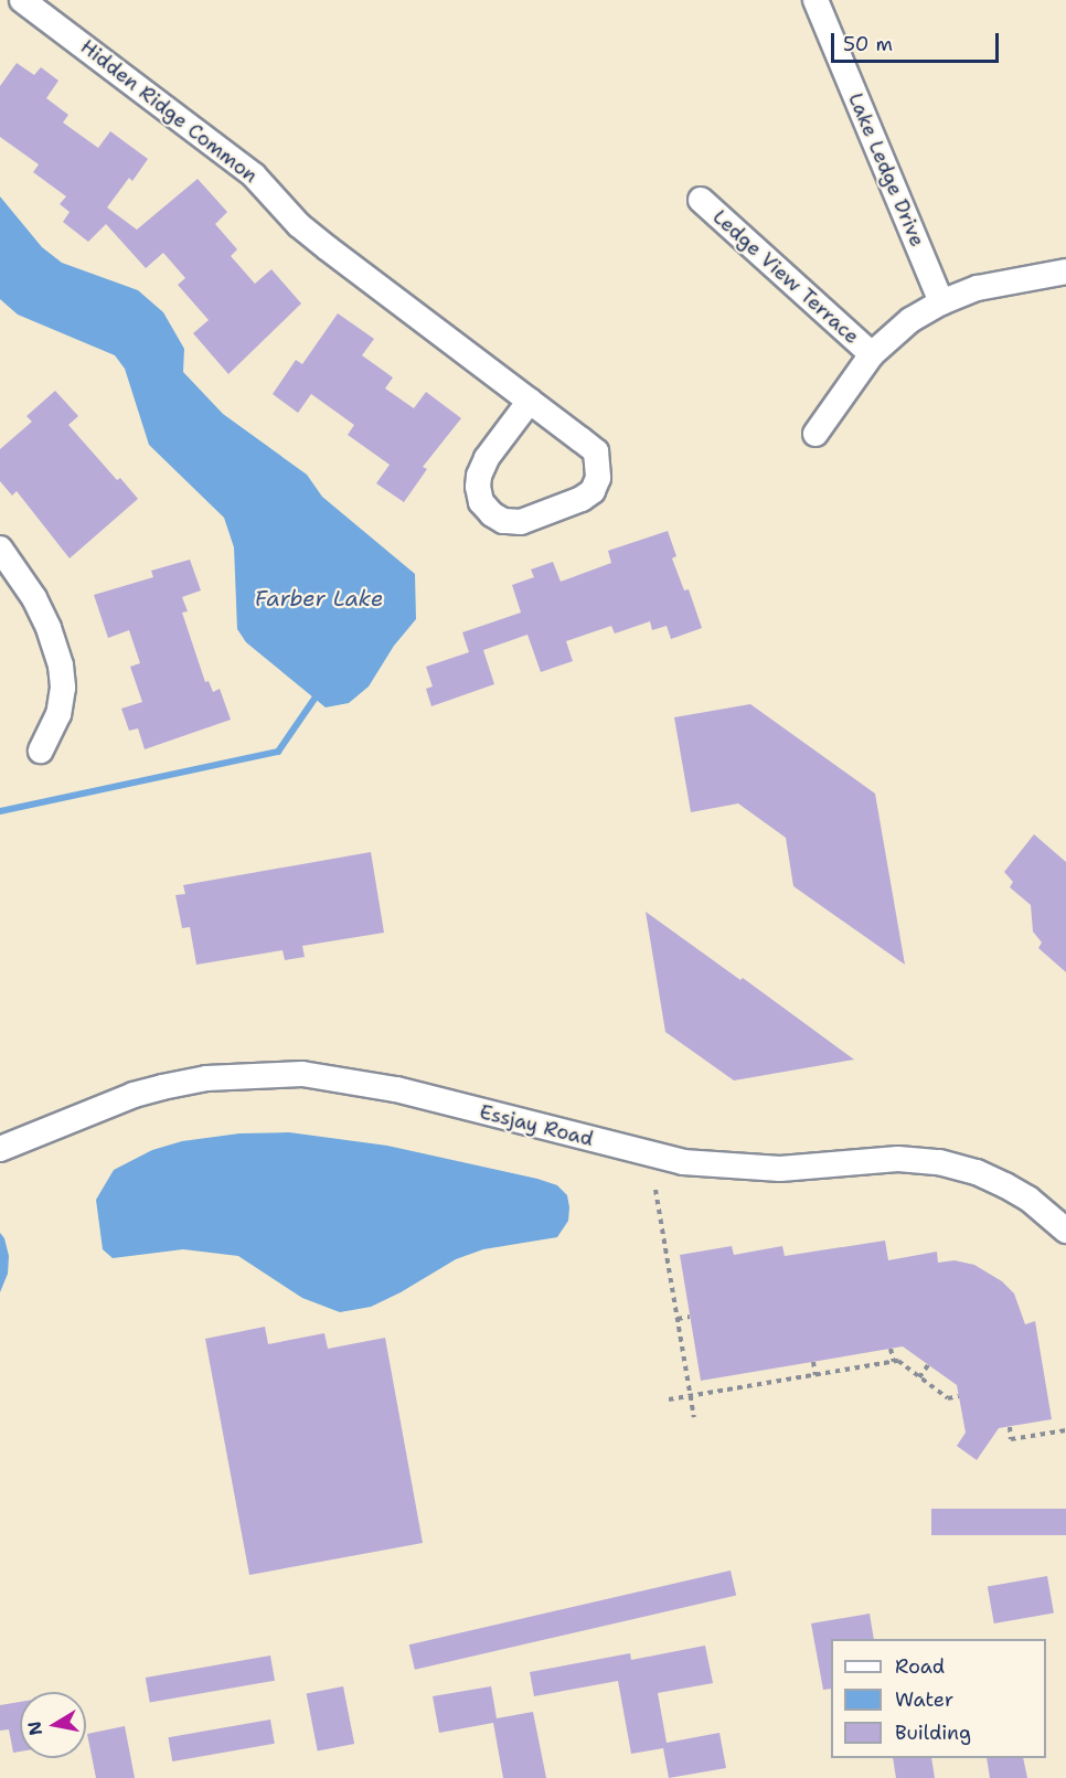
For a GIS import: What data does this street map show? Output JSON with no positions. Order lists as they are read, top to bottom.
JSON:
{
  "streets": {
    "street": [
      "Hidden Ridge Common",
      "Lake Ledge Drive",
      "Ledge View Terrace",
      "Essjay Road"
    ]
  },
  "water": ["Farber Lake"],
  "legend": ["Road", "Water", "Building"],
  "scale_bar": "50 m",
  "north": "left"
}
